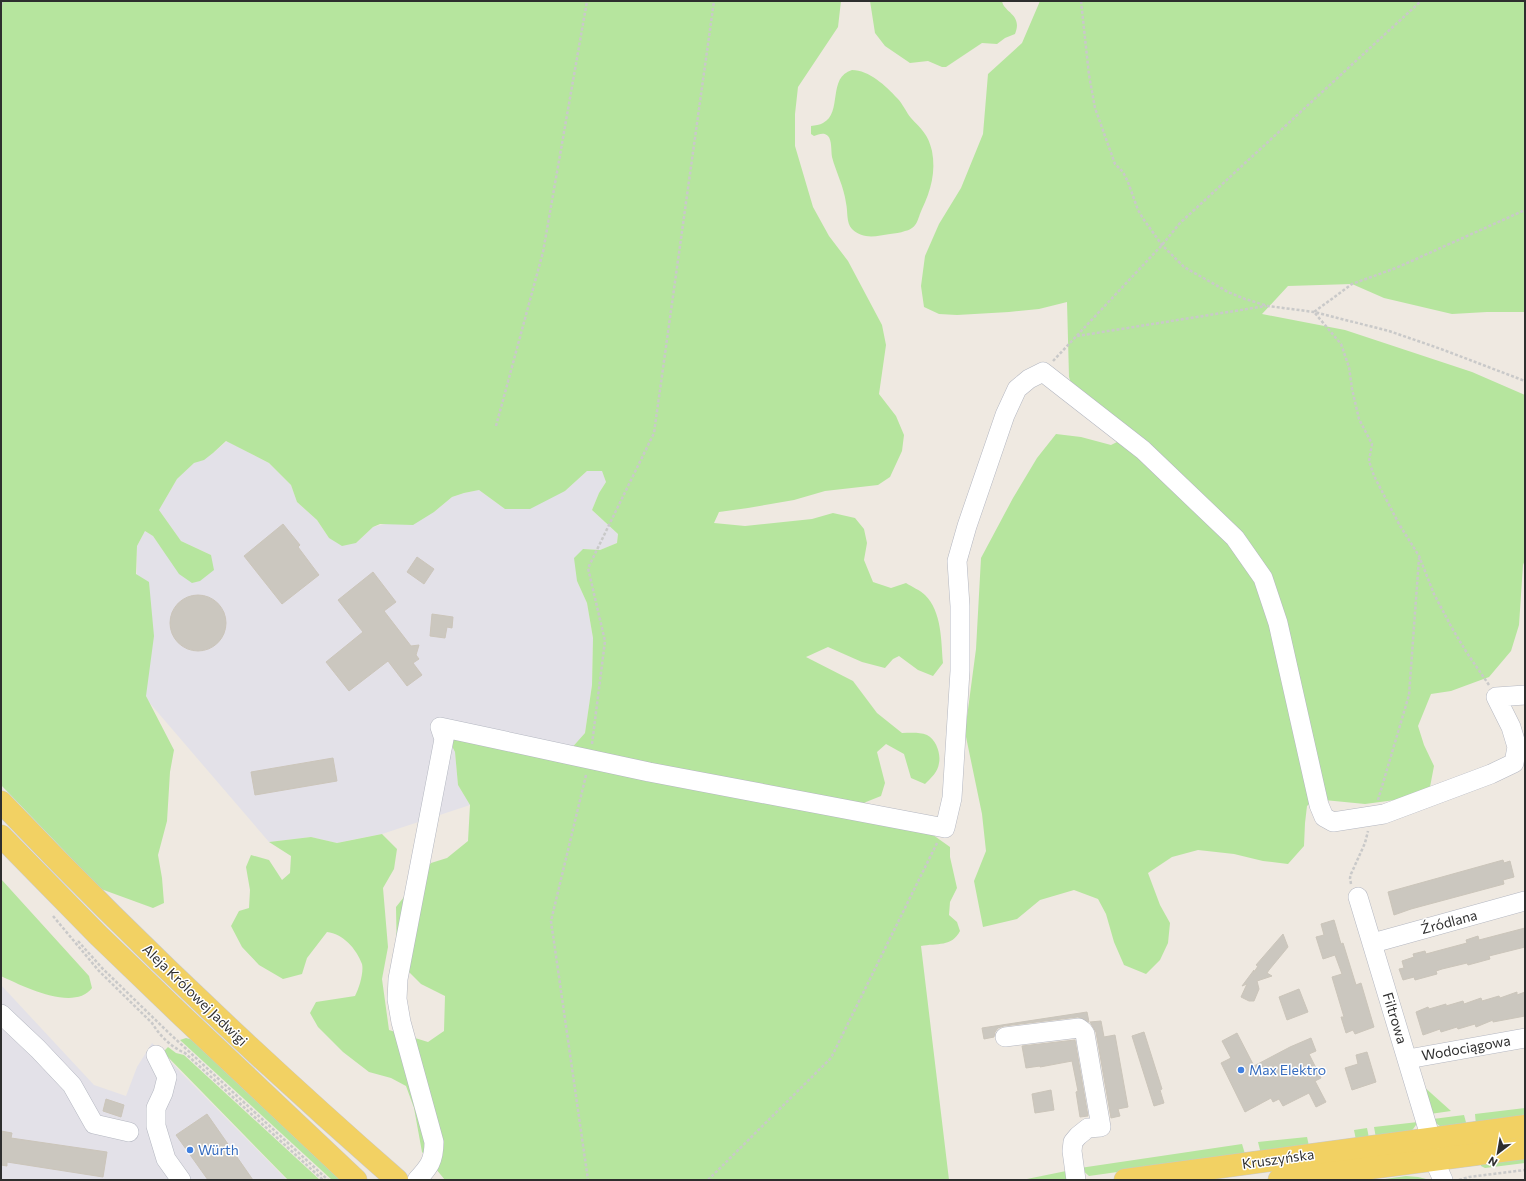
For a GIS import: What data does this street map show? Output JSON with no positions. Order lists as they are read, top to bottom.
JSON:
{
  "streets": {
    "main road": ["Aleja Królowej Jadwigi", "Kruszyńska"],
    "street": ["Źródlana", "Filtrowa", "Wodociągowa"]
  },
  "crossings": [
    ["Źródlana", "Filtrowa"],
    ["Filtrowa", "Wodociągowa"],
    ["Filtrowa", "Kruszyńska"]
  ],
  "places": ["Max Elektro", "Würth"],
  "north": "bottom left"
}
